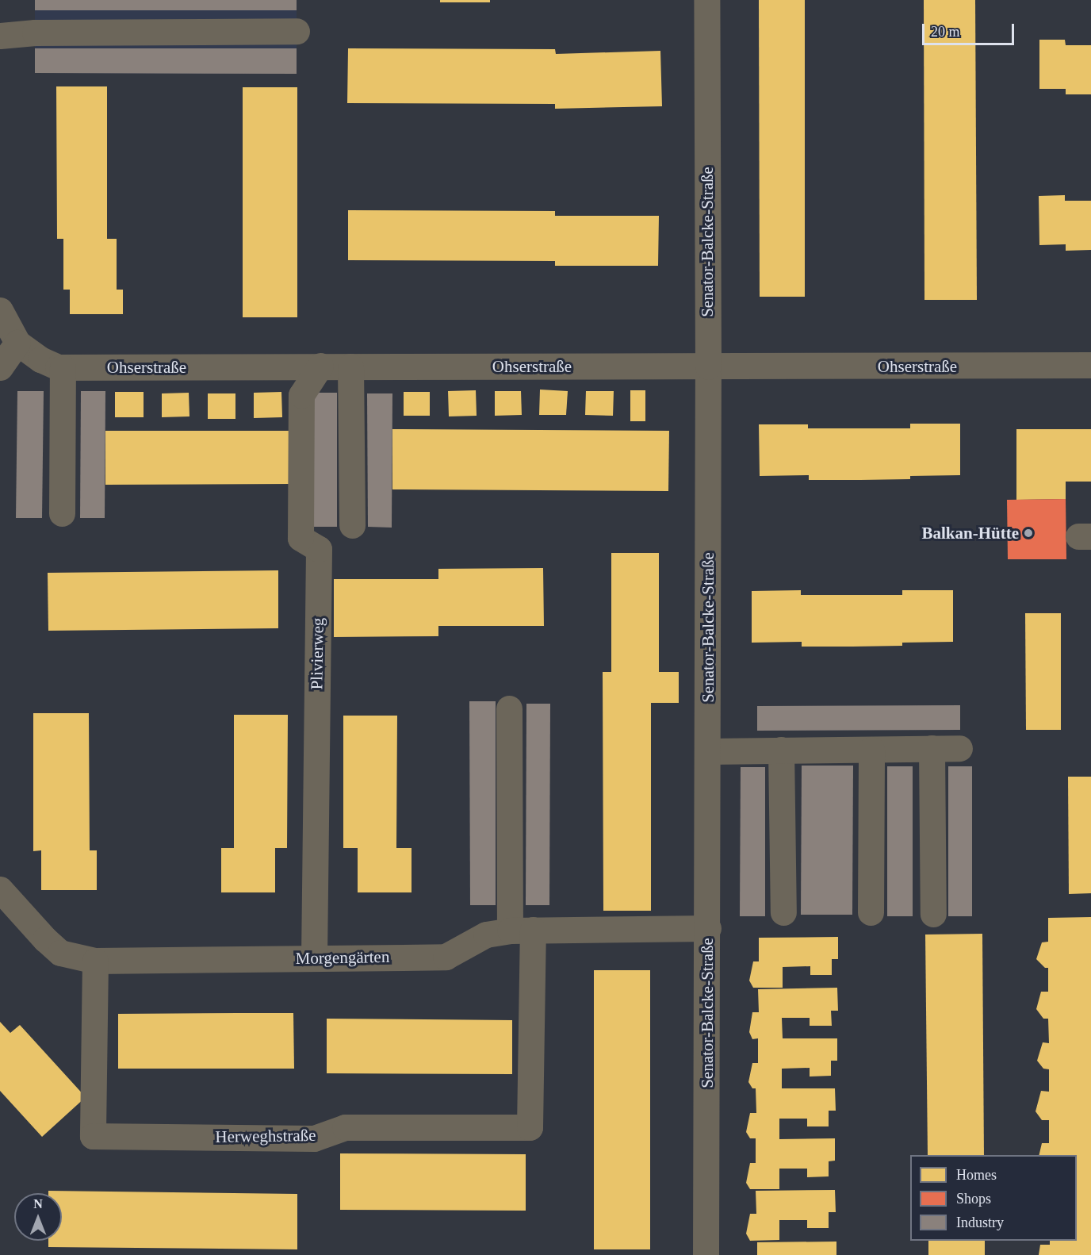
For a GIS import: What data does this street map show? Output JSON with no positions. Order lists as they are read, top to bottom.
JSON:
{
  "streets": {
    "street": [
      "Senator-Balcke-Straße",
      "Ohserstraße",
      "Plivierweg",
      "Morgengärten",
      "Herweghstraße"
    ]
  },
  "crossings": [
    ["Senator-Balcke-Straße", "Ohserstraße"],
    ["Senator-Balcke-Straße", "Morgengärten"],
    ["Ohserstraße", "Plivierweg"],
    ["Plivierweg", "Morgengärten"],
    ["Morgengärten", "Herweghstraße"]
  ],
  "places": ["Balkan-Hütte"],
  "legend": ["Homes", "Shops", "Industry"],
  "scale_bar": "20 m",
  "north": "top"
}
